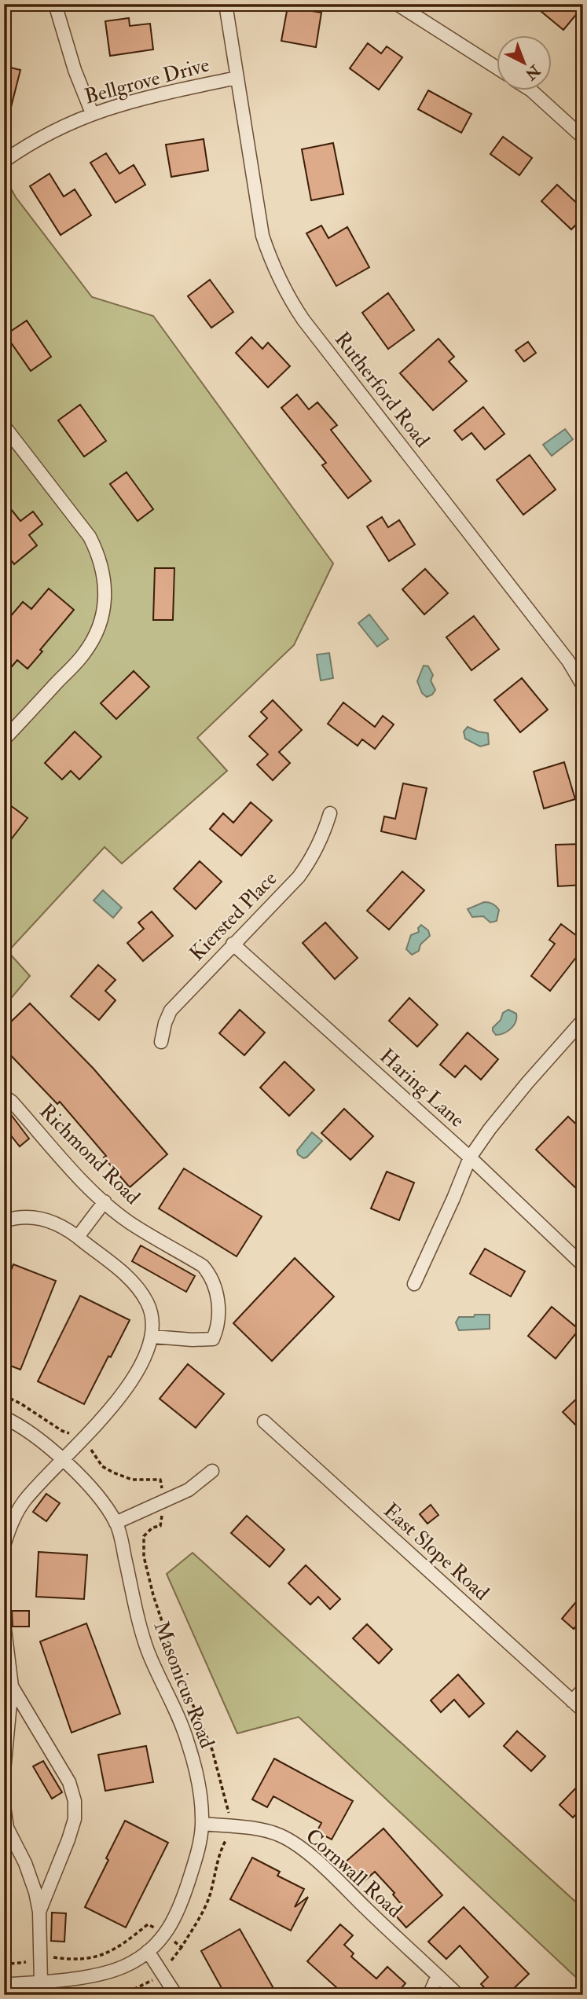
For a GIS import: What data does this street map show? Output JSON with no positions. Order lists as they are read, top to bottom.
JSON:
{
  "streets": {
    "street": [
      "Bellgrove Drive",
      "Rutherford Road",
      "Kiersted Place",
      "Haring Lane",
      "Richmond Road",
      "East Slope Road",
      "Masonicus Road",
      "Cornwall Road"
    ]
  },
  "crossings": [
    ["Bellgrove Drive", "Rutherford Road"],
    ["Kiersted Place", "Haring Lane"],
    ["Masonicus Road", "Cornwall Road"]
  ],
  "north": "bottom right"
}
